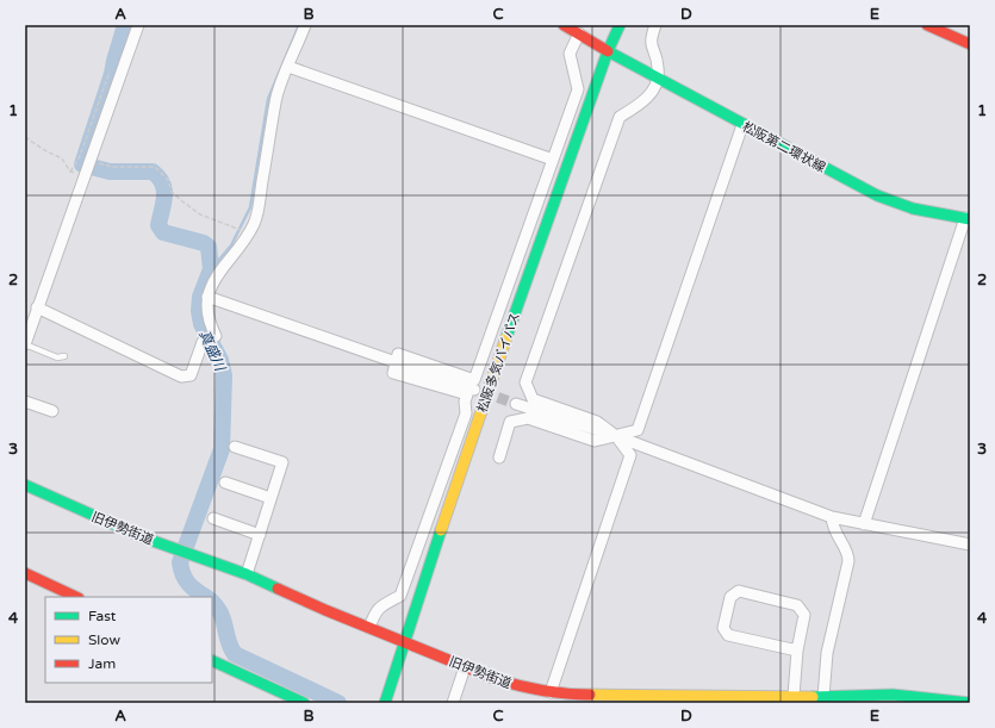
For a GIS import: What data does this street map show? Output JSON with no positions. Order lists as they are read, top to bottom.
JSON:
{
  "streets": {
    "main road": ["松阪第二環状線", "松阪多気バイパス", "旧伊勢街道"]
  },
  "crossings": [
    ["松阪第二環状線", "松阪多気バイパス"],
    ["松阪多気バイパス", "旧伊勢街道"]
  ],
  "water": ["真盛川"],
  "legend": ["Fast", "Slow", "Jam"],
  "grid": {
    "columns": [
      "A",
      "B",
      "C",
      "D",
      "E"
    ],
    "rows": [
      "1",
      "2",
      "3",
      "4"
    ]
  }
}
